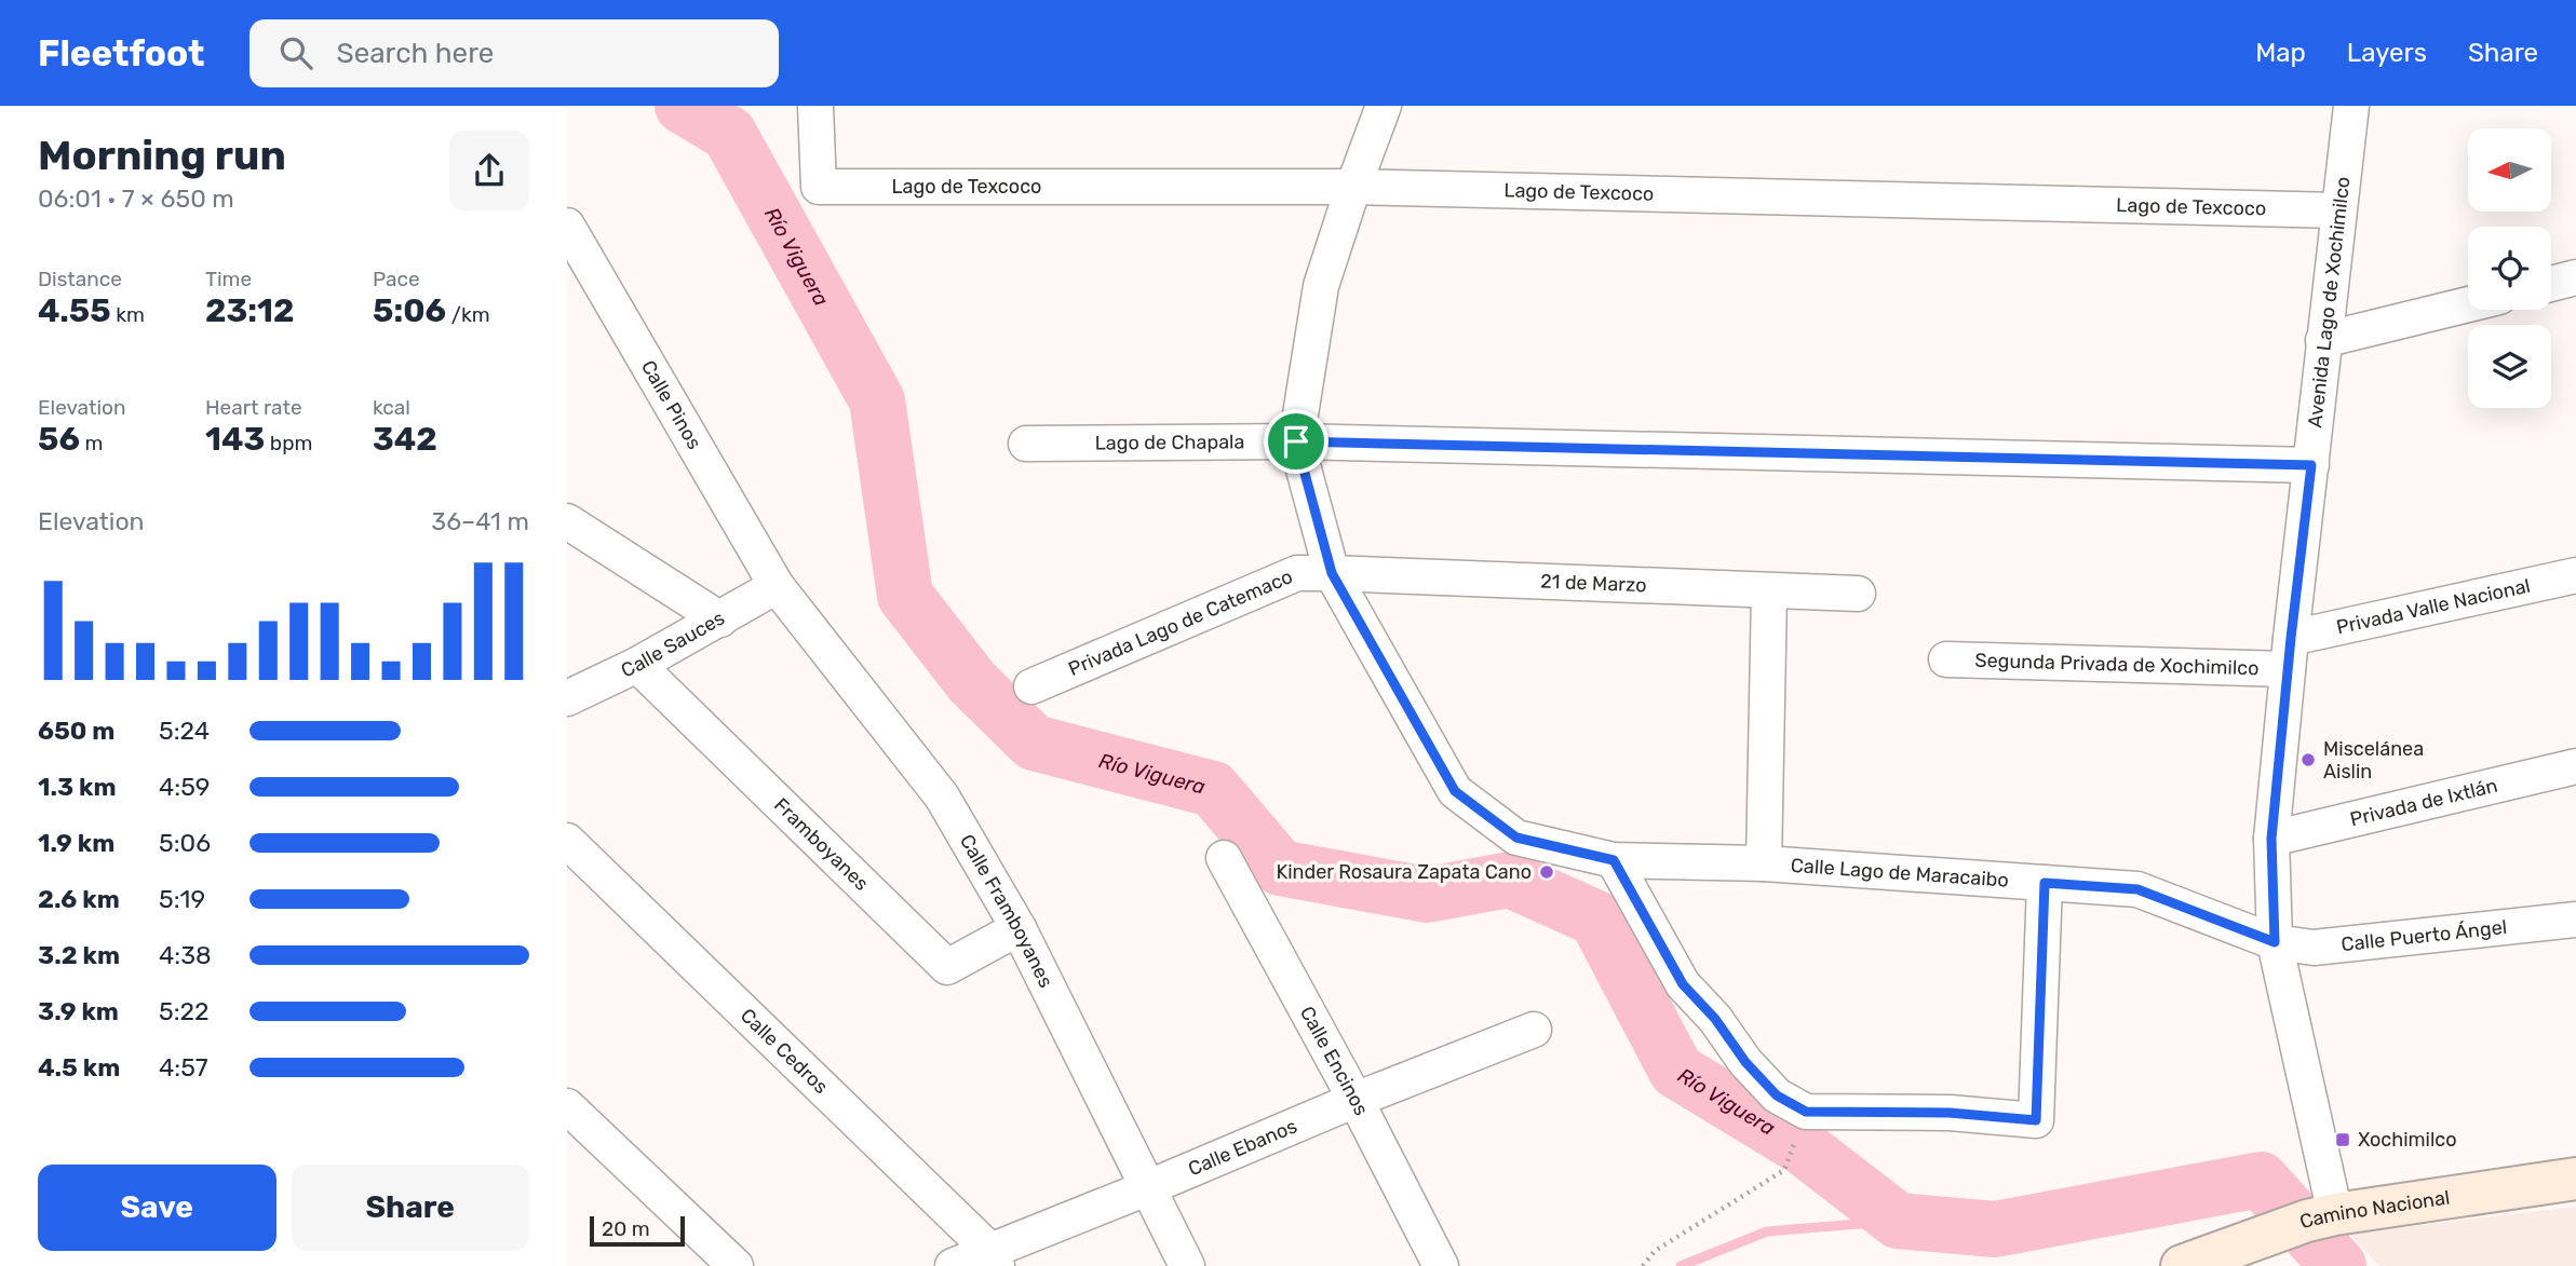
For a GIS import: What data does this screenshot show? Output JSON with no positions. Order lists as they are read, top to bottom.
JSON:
{
  "streets": {
    "street": [
      "Lago de Texcoco",
      "Avenida Lago de Xochimilco",
      "Calle Pinos",
      "Lago de Chapala",
      "21 de Marzo",
      "Privada Valle Nacional",
      "Privada Lago de Catemaco",
      "Calle Sauces",
      "Segunda Privada de Xochimilco",
      "Privada de Ixtlán",
      "Framboyanes",
      "Calle Lago de Maracaibo",
      "Calle Framboyanes",
      "Calle Puerto Ángel",
      "Calle Cedros",
      "Calle Encinos",
      "Calle Ebanos",
      "Camino Nacional"
    ]
  },
  "crossings": [
    ["Lago de Texcoco", "Avenida Lago de Xochimilco"],
    ["Avenida Lago de Xochimilco", "Lago de Chapala"],
    ["Avenida Lago de Xochimilco", "Privada Valle Nacional"],
    ["Avenida Lago de Xochimilco", "Segunda Privada de Xochimilco"],
    ["Avenida Lago de Xochimilco", "Privada de Ixtlán"],
    ["Avenida Lago de Xochimilco", "Calle Lago de Maracaibo"],
    ["Avenida Lago de Xochimilco", "Calle Puerto Ángel"],
    ["Avenida Lago de Xochimilco", "Camino Nacional"],
    ["Calle Pinos", "Calle Sauces"],
    ["Calle Pinos", "Calle Framboyanes"],
    ["21 de Marzo", "Privada Lago de Catemaco"],
    ["21 de Marzo", "Calle Lago de Maracaibo"],
    ["Privada Valle Nacional", "Segunda Privada de Xochimilco"],
    ["Privada Lago de Catemaco", "Calle Lago de Maracaibo"],
    ["Calle Sauces", "Framboyanes"],
    ["Calle Sauces", "Calle Framboyanes"],
    ["Framboyanes", "Calle Framboyanes"],
    ["Calle Lago de Maracaibo", "Calle Puerto Ángel"],
    ["Calle Framboyanes", "Calle Ebanos"],
    ["Calle Cedros", "Calle Ebanos"],
    ["Calle Encinos", "Calle Ebanos"]
  ],
  "water": ["Río Viguera"],
  "places": {
    "other": ["Miscelánea Aislin", "Kinder Rosaura Zapata Cano"],
    "transit": ["Xochimilco"]
  },
  "scale_bar": "20 m",
  "north": "left",
  "page": {
    "header": "Fleetfoot",
    "search": "Search here",
    "nav": ["Map", "Layers", "Share"],
    "heading": ["Morning run", "06:01 · 7 × 650 m"],
    "stats": [
      ["Distance", "4.55 km"],
      ["Time", "23:12"],
      ["Pace", "5:06 /km"],
      ["Elevation", "56 m"],
      ["Heart rate", "143 bpm"],
      ["kcal", "342"]
    ],
    "chart": ["Elevation", "36–41 m"],
    "list": [
      {
        "name": "650 m",
        "note": "5:24"
      },
      {
        "name": "1.3 km",
        "note": "4:59"
      },
      {
        "name": "1.9 km",
        "note": "5:06"
      },
      {
        "name": "2.6 km",
        "note": "5:19"
      },
      {
        "name": "3.2 km",
        "note": "4:38"
      },
      {
        "name": "3.9 km",
        "note": "5:22"
      },
      {
        "name": "4.5 km",
        "note": "4:57"
      }
    ],
    "buttons": ["Save", "Share"],
    "scale": "20 m"
  }
}
